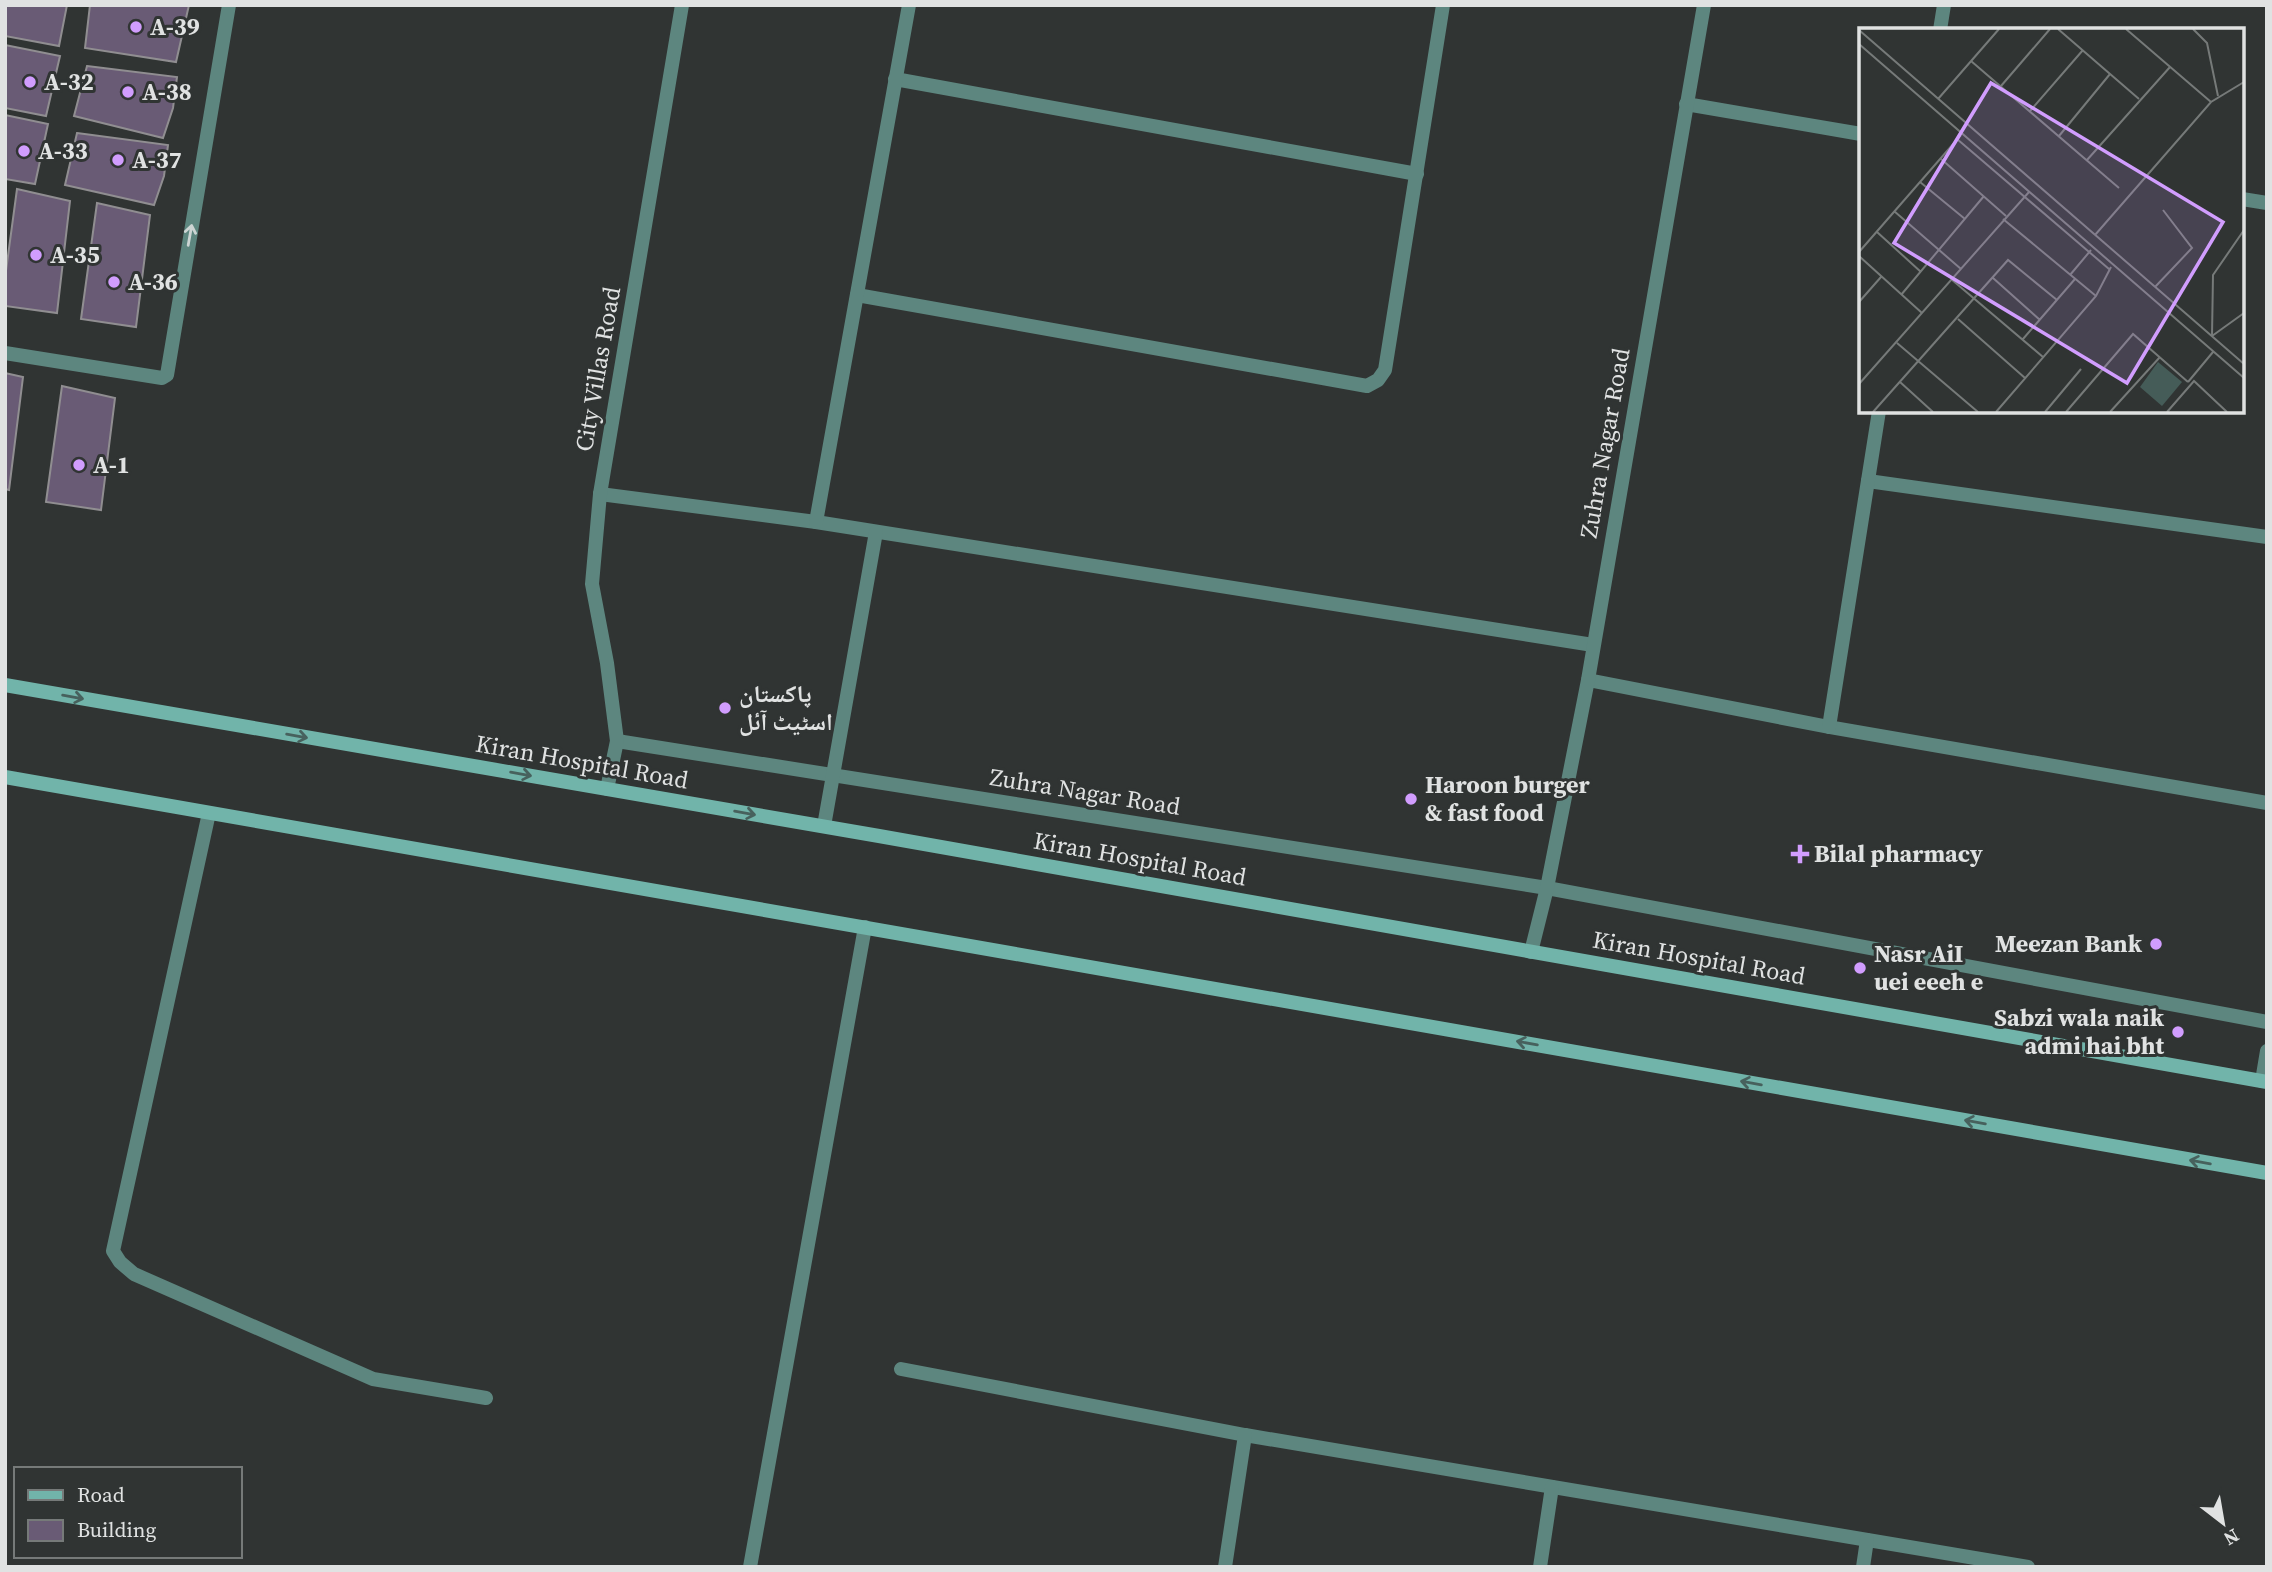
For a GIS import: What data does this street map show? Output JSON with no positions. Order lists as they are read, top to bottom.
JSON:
{
  "streets": {
    "main road": ["Kiran Hospital Road"],
    "street": ["City Villas Road", "Zuhra Nagar Road"]
  },
  "crossings": [
    ["City Villas Road", "Zuhra Nagar Road"],
    ["City Villas Road", "Kiran Hospital Road"]
  ],
  "places": {
    "other": [
      "A-39",
      "A-32",
      "A-38",
      "A-33",
      "A-37",
      "A-35",
      "A-36",
      "A-1",
      "پاکستان اسٹیٹ آئل",
      "Haroon burger & fast food",
      "Meezan Bank",
      "Nasr AiI uei eeeh e",
      "Sabzi wala naik admi hai bht"
    ],
    "health": ["Bilal pharmacy"]
  },
  "legend": ["Road", "Building"],
  "north": "bottom right"
}
